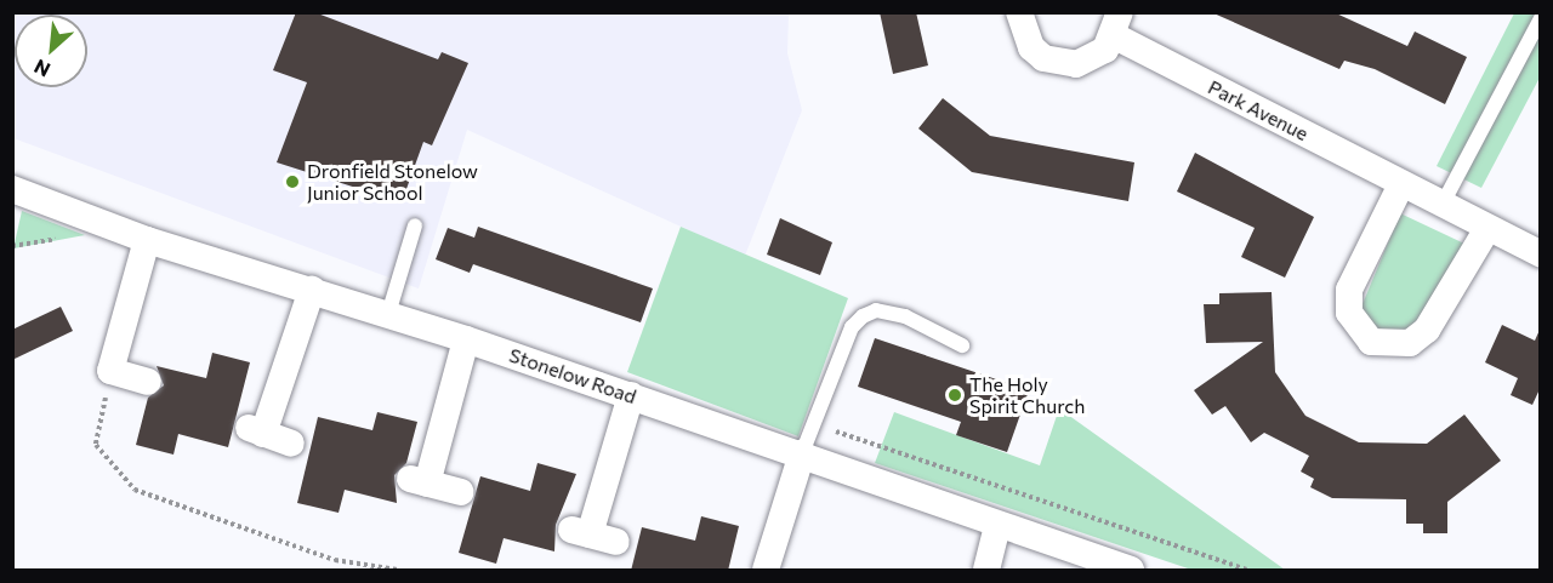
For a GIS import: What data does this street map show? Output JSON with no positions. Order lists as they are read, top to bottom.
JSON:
{
  "streets": {
    "street": ["Park Avenue", "Stonelow Road"]
  },
  "places": ["Dronfield Stonelow Junior School", "The Holy Spirit Church"],
  "north": "bottom left"
}
